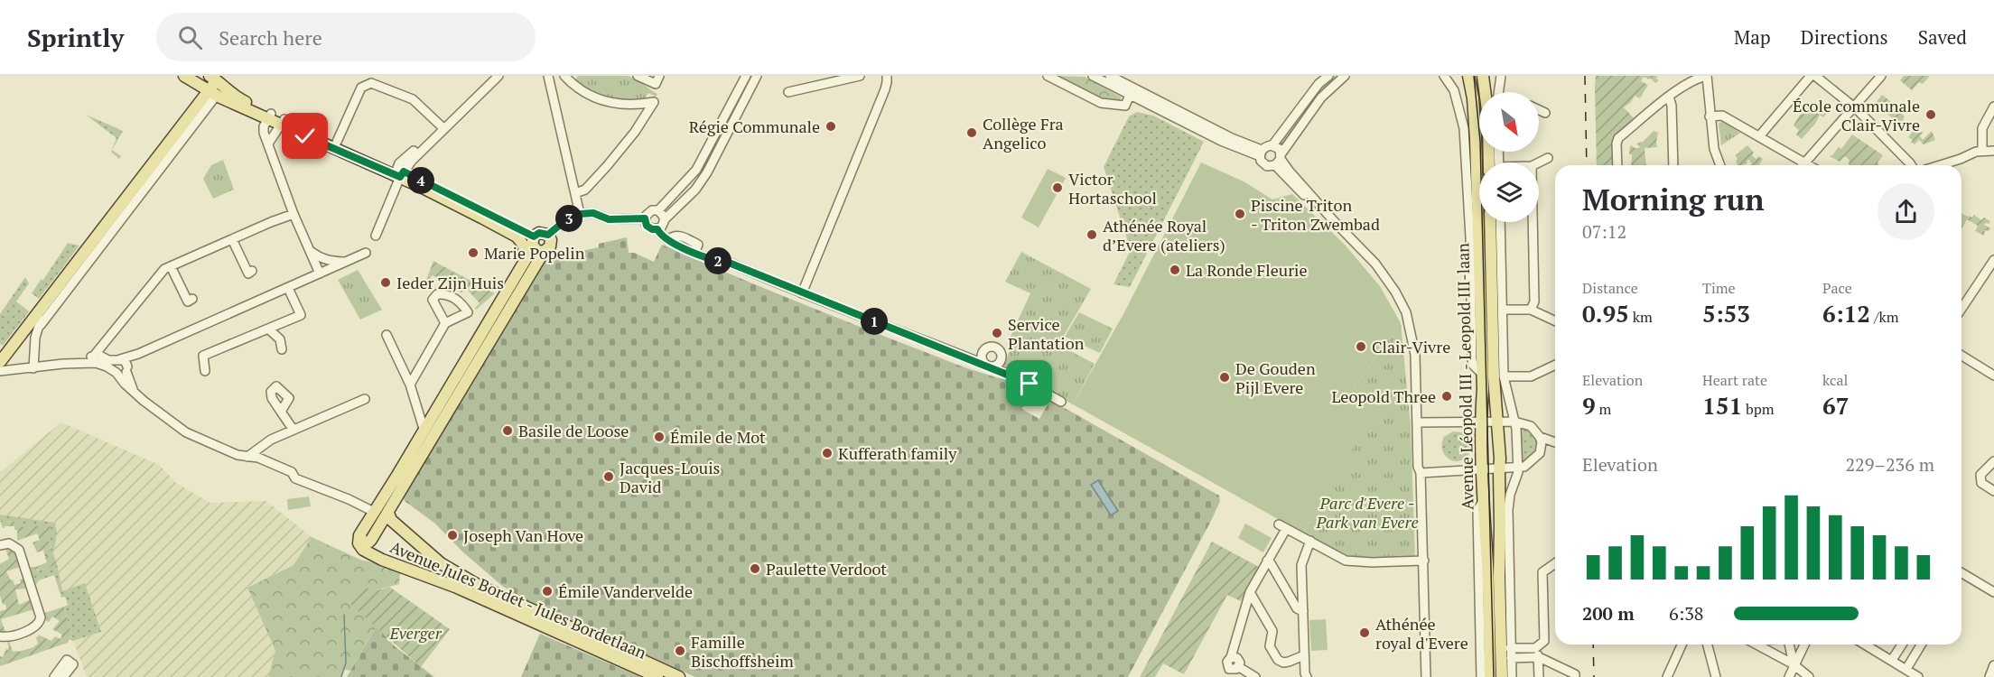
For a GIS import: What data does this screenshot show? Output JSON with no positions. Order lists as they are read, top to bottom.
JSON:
{
  "streets": {
    "main road": ["Avenue Léopold III - Leopold III-laan", "Avenue Jules Bordet - Jules Bordetlaan"]
  },
  "parks": ["Parc d'Evere - Park van Evere", "Everger"],
  "places": [
    "École communale Clair-Vivre",
    "Régie Communale",
    "Collège Fra Angelico",
    "Victor Hortaschool",
    "Piscine Triton - Triton Zwembad",
    "Athénée Royal d’Evere (ateliers)",
    "Marie Popelin",
    "La Ronde Fleurie",
    "Ieder Zijn Huis",
    "Service Plantation",
    "Clair-Vivre",
    "De Gouden Pijl Evere",
    "Leopold Three",
    "Basile de Loose",
    "Émile de Mot",
    "Kufferath family",
    "Jacques-Louis David",
    "Joseph Van Hove",
    "Paulette Verdoot",
    "Émile Vandervelde",
    "Athénée royal d'Evere",
    "Famille Bischoffsheim"
  ],
  "north": "bottom right",
  "page": {
    "header": "Sprintly",
    "search": "Search here",
    "nav": ["Map", "Directions", "Saved"],
    "heading": ["Morning run", "07:12"],
    "pins": [
      "4",
      "3",
      "2",
      "1"
    ],
    "stats": [
      ["Distance", "0.95 km"],
      ["Time", "5:53"],
      ["Pace", "6:12 /km"],
      ["Elevation", "9 m"],
      ["Heart rate", "151 bpm"],
      ["kcal", "67"]
    ],
    "chart": ["Elevation", "229–236 m"],
    "list": [
      {
        "name": "200 m",
        "note": "6:38"
      }
    ]
  }
}
